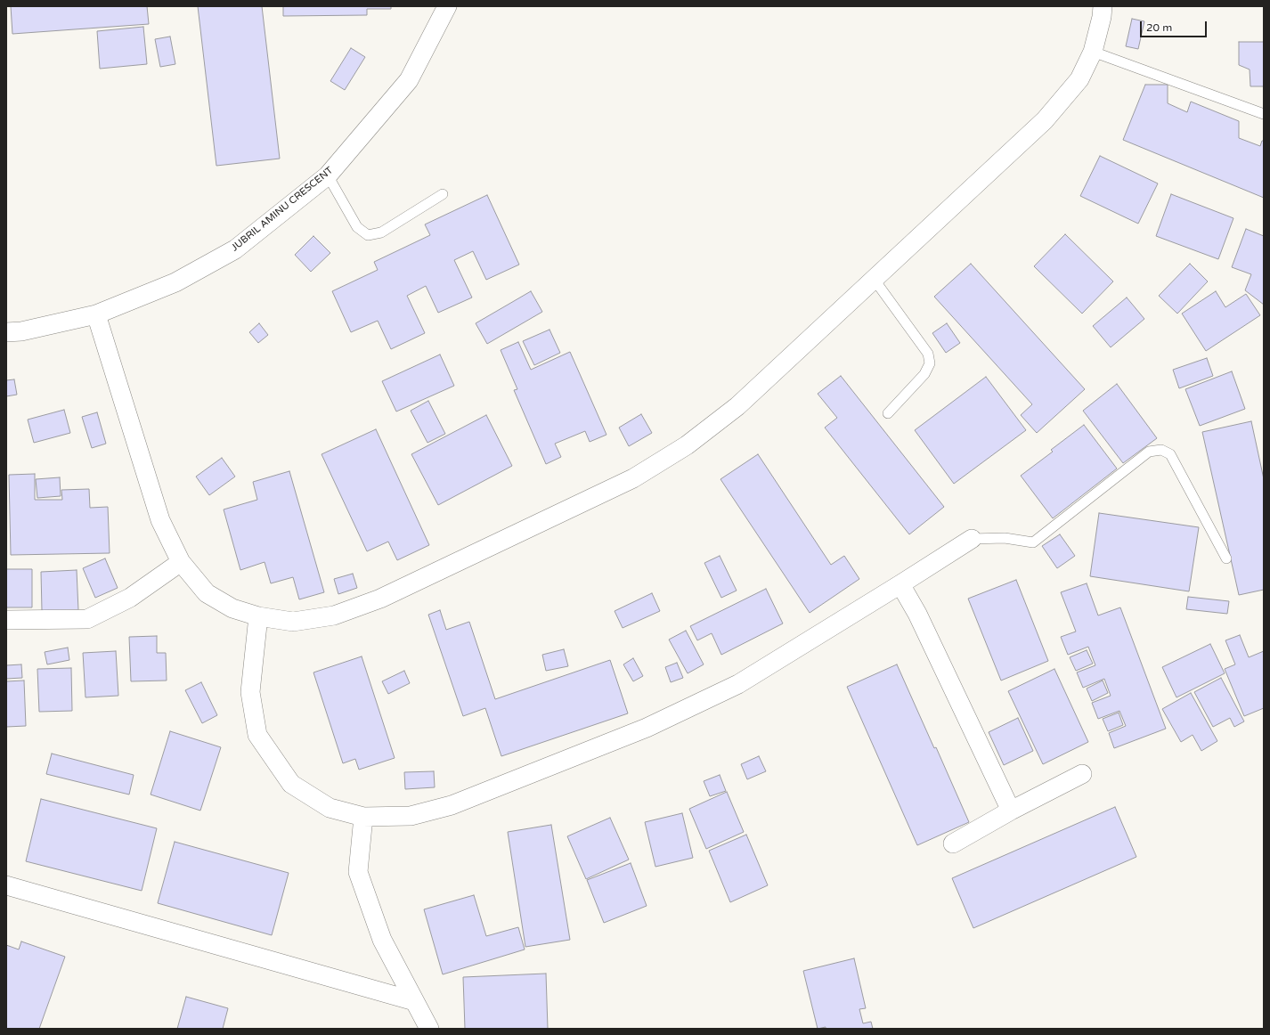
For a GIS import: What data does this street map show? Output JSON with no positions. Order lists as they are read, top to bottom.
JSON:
{
  "streets": {
    "street": ["JUBRIL AMINU CRESCENT"]
  },
  "scale_bar": "20 m"
}
